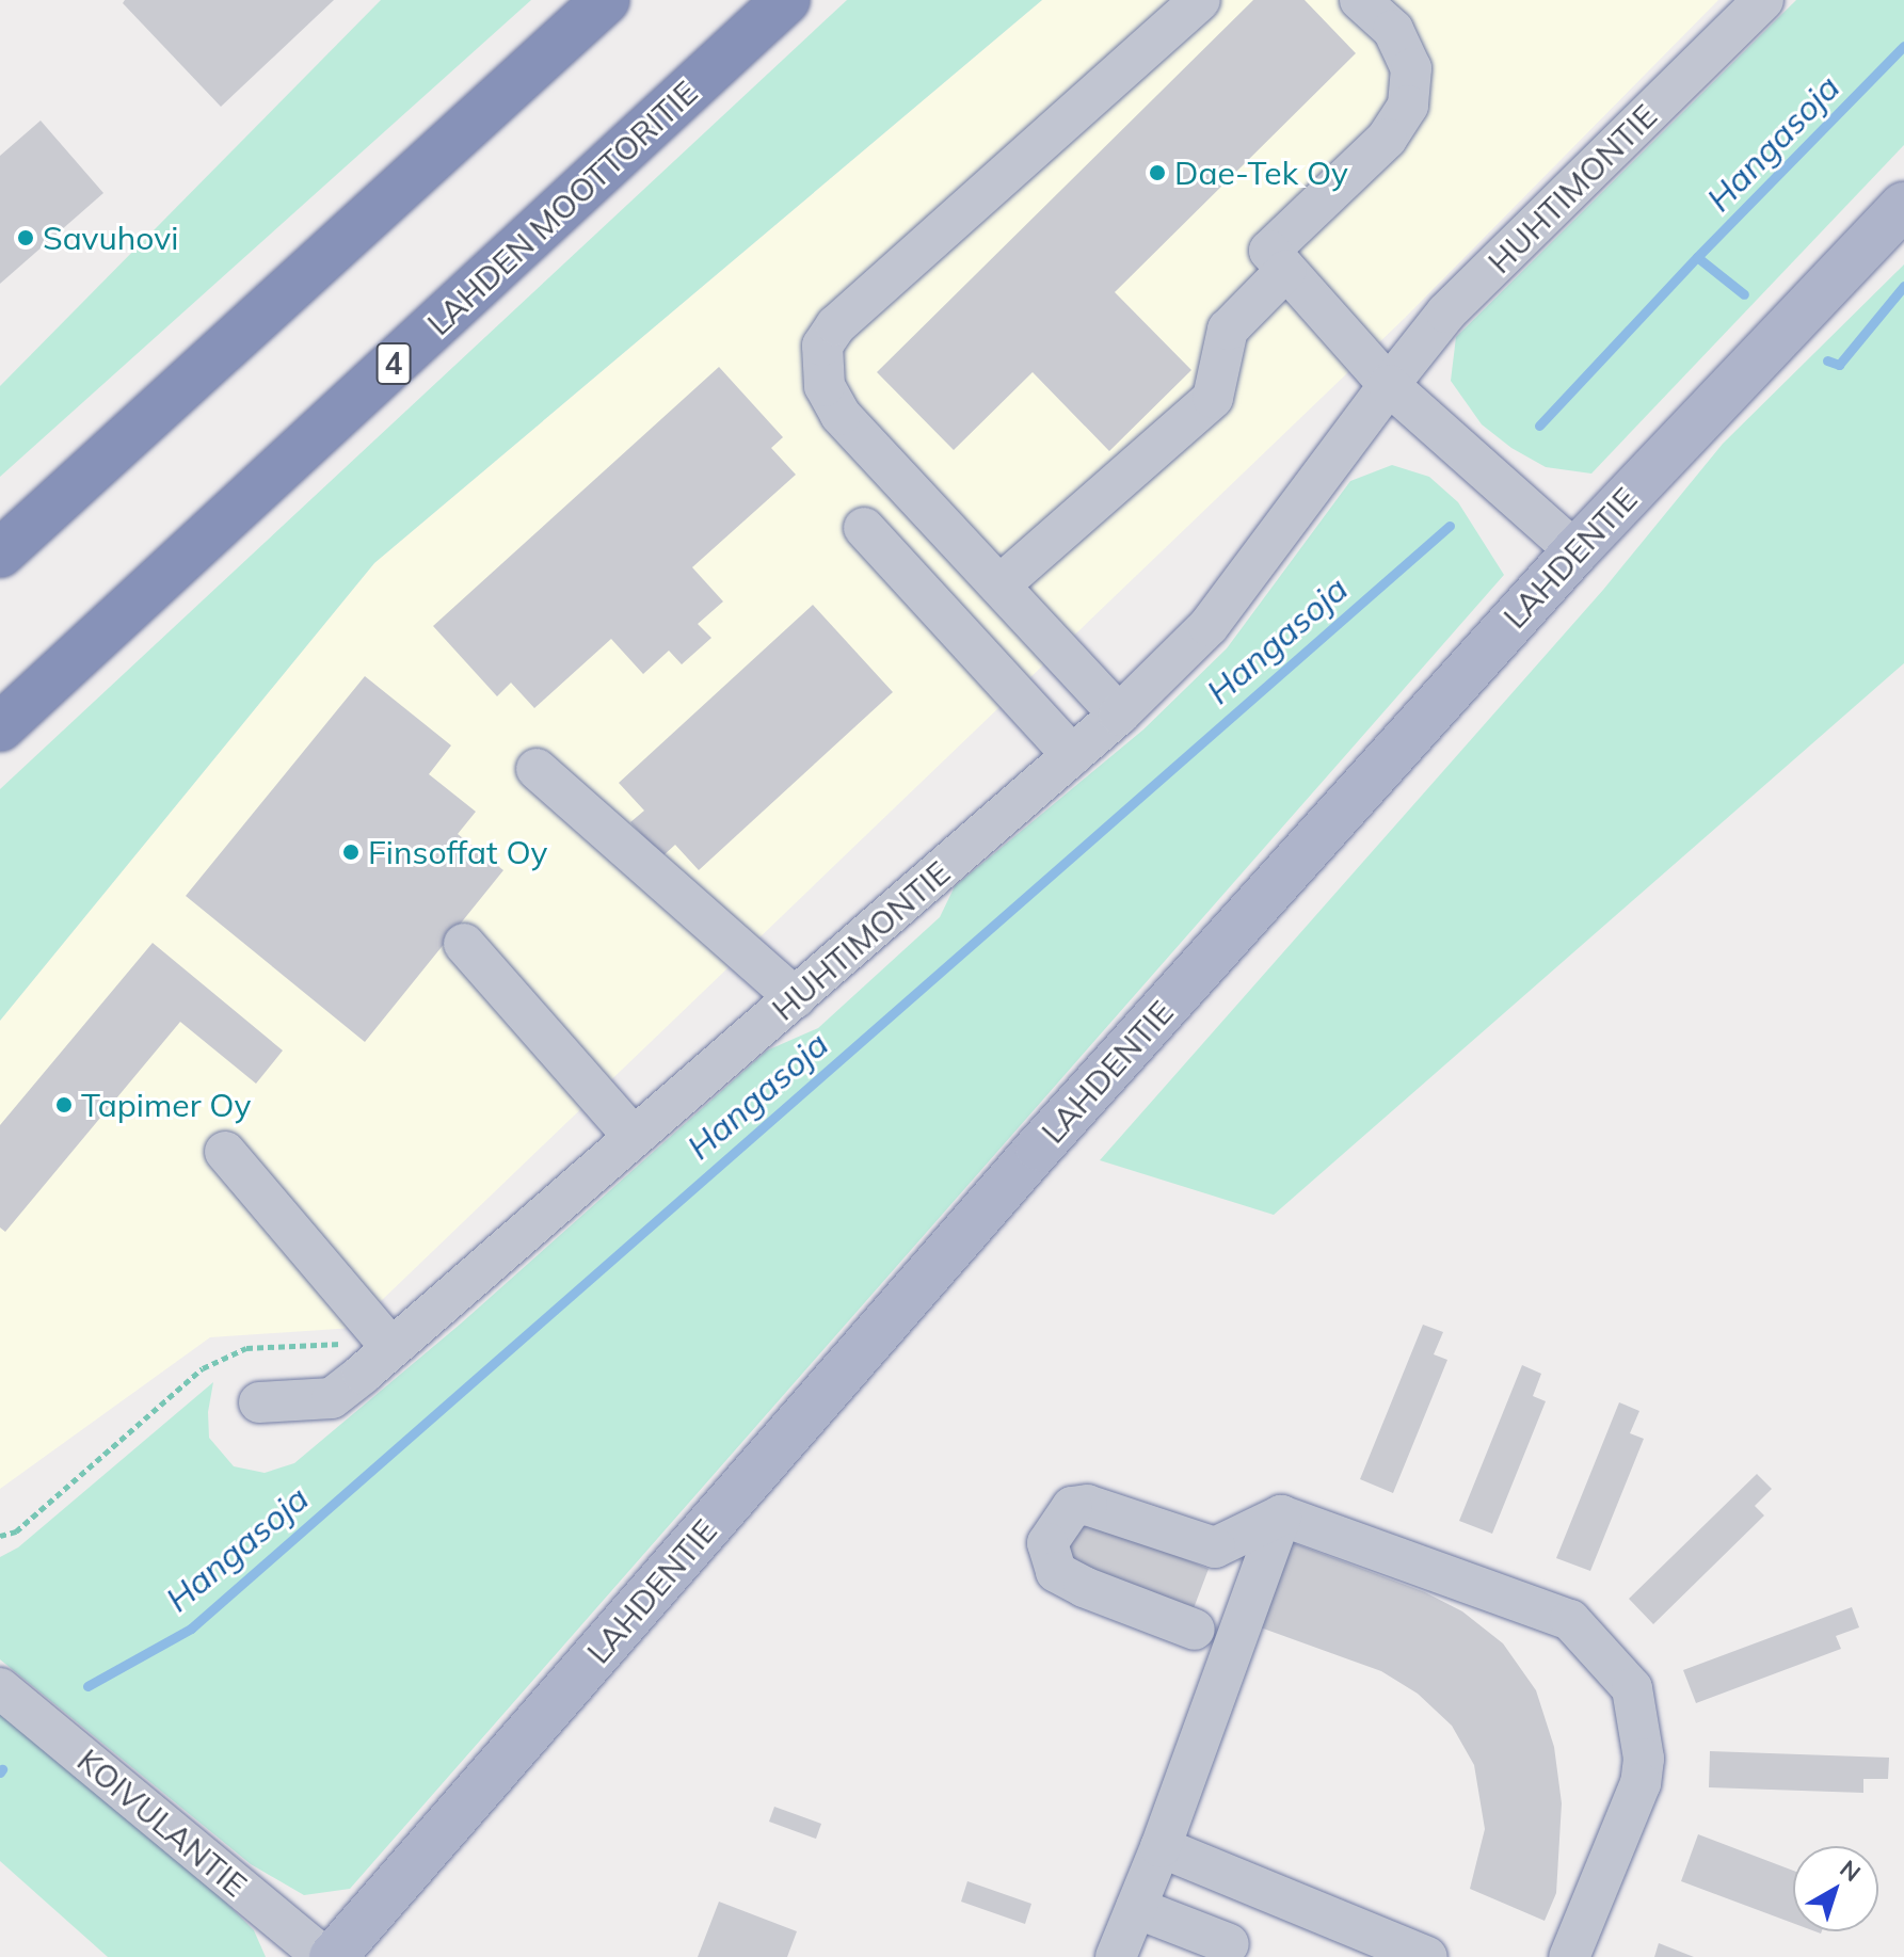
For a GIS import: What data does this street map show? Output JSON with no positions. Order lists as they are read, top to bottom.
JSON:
{
  "streets": {
    "highway": ["LAHDEN MOOTTORITIE", "4"],
    "main road": ["LAHDENTIE"],
    "street": ["HUHTIMONTIE", "KOIVULANTIE"]
  },
  "water": ["Hangasoja"],
  "places": [
    "Dae-Tek Oy",
    "Savuhovi",
    "Finsoffat Oy",
    "Tapimer Oy"
  ],
  "north": "top right"
}
